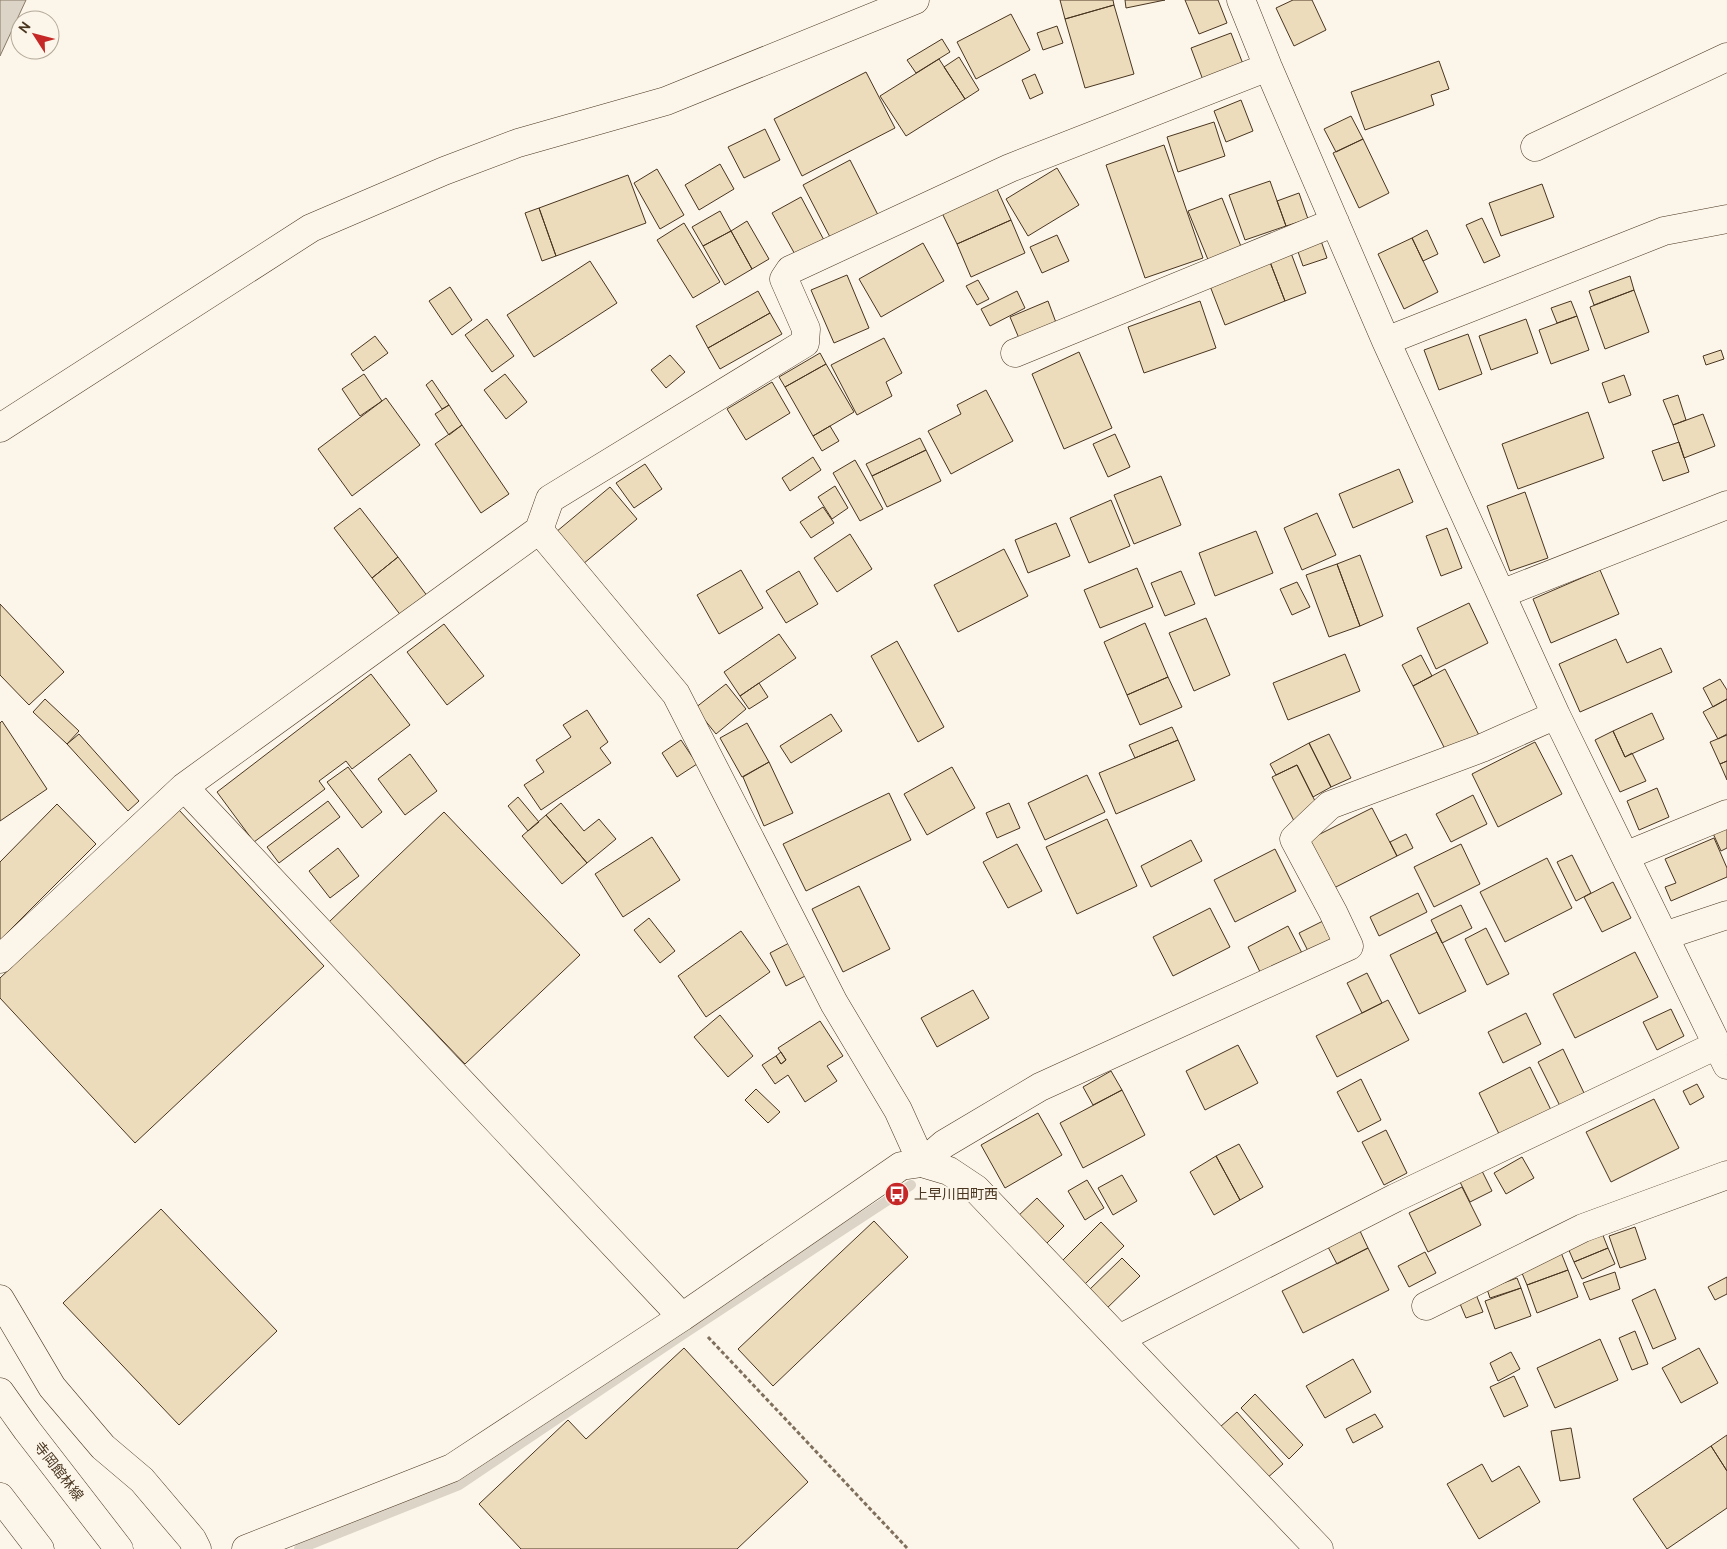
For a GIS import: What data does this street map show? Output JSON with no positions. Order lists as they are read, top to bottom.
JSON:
{
  "streets": {
    "street": ["寺岡館林線"]
  },
  "places": {
    "bus stop": ["上早川田町西"]
  },
  "north": "top left"
}
